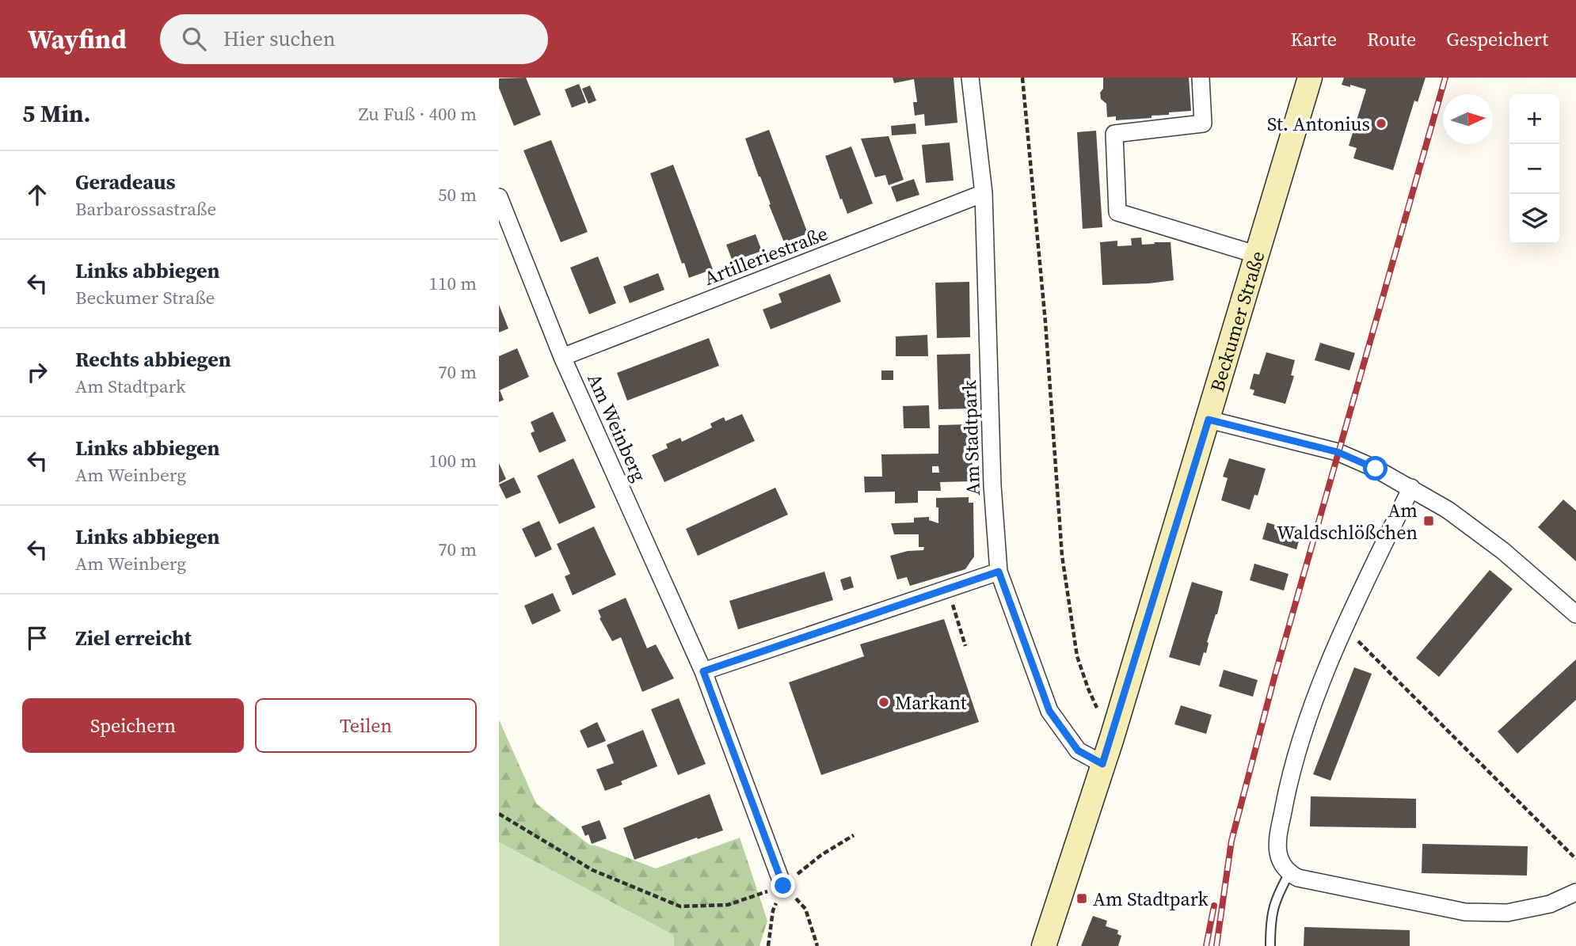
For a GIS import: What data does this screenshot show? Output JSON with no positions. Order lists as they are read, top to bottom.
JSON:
{
  "streets": {
    "main road": ["Beckumer Straße"],
    "street": ["Artilleriestraße", "Am Weinberg", "Am Stadtpark"]
  },
  "crossings": [
    ["Artilleriestraße", "Am Weinberg"],
    ["Artilleriestraße", "Am Stadtpark"],
    ["Beckumer Straße", "Am Stadtpark"]
  ],
  "places": {
    "other": ["St. Antonius", "Markant"],
    "transit": ["Am Waldschlößchen", "Am Stadtpark"]
  },
  "north": "right",
  "page": {
    "header": "Wayfind",
    "search": "Hier suchen",
    "nav": ["Karte", "Route", "Gespeichert"],
    "heading": ["5 Min.", "Zu Fuß · 400 m"],
    "map_buttons": ["+", "−"],
    "list": [
      ["Geradeaus", "Barbarossastraße", "50 m"],
      ["Links abbiegen", "Beckumer Straße", "110 m"],
      ["Rechts abbiegen", "Am Stadtpark", "70 m"],
      ["Links abbiegen", "Am Weinberg", "100 m"],
      ["Links abbiegen", "Am Weinberg", "70 m"],
      "Ziel erreicht"
    ],
    "buttons": ["Speichern", "Teilen"]
  }
}
